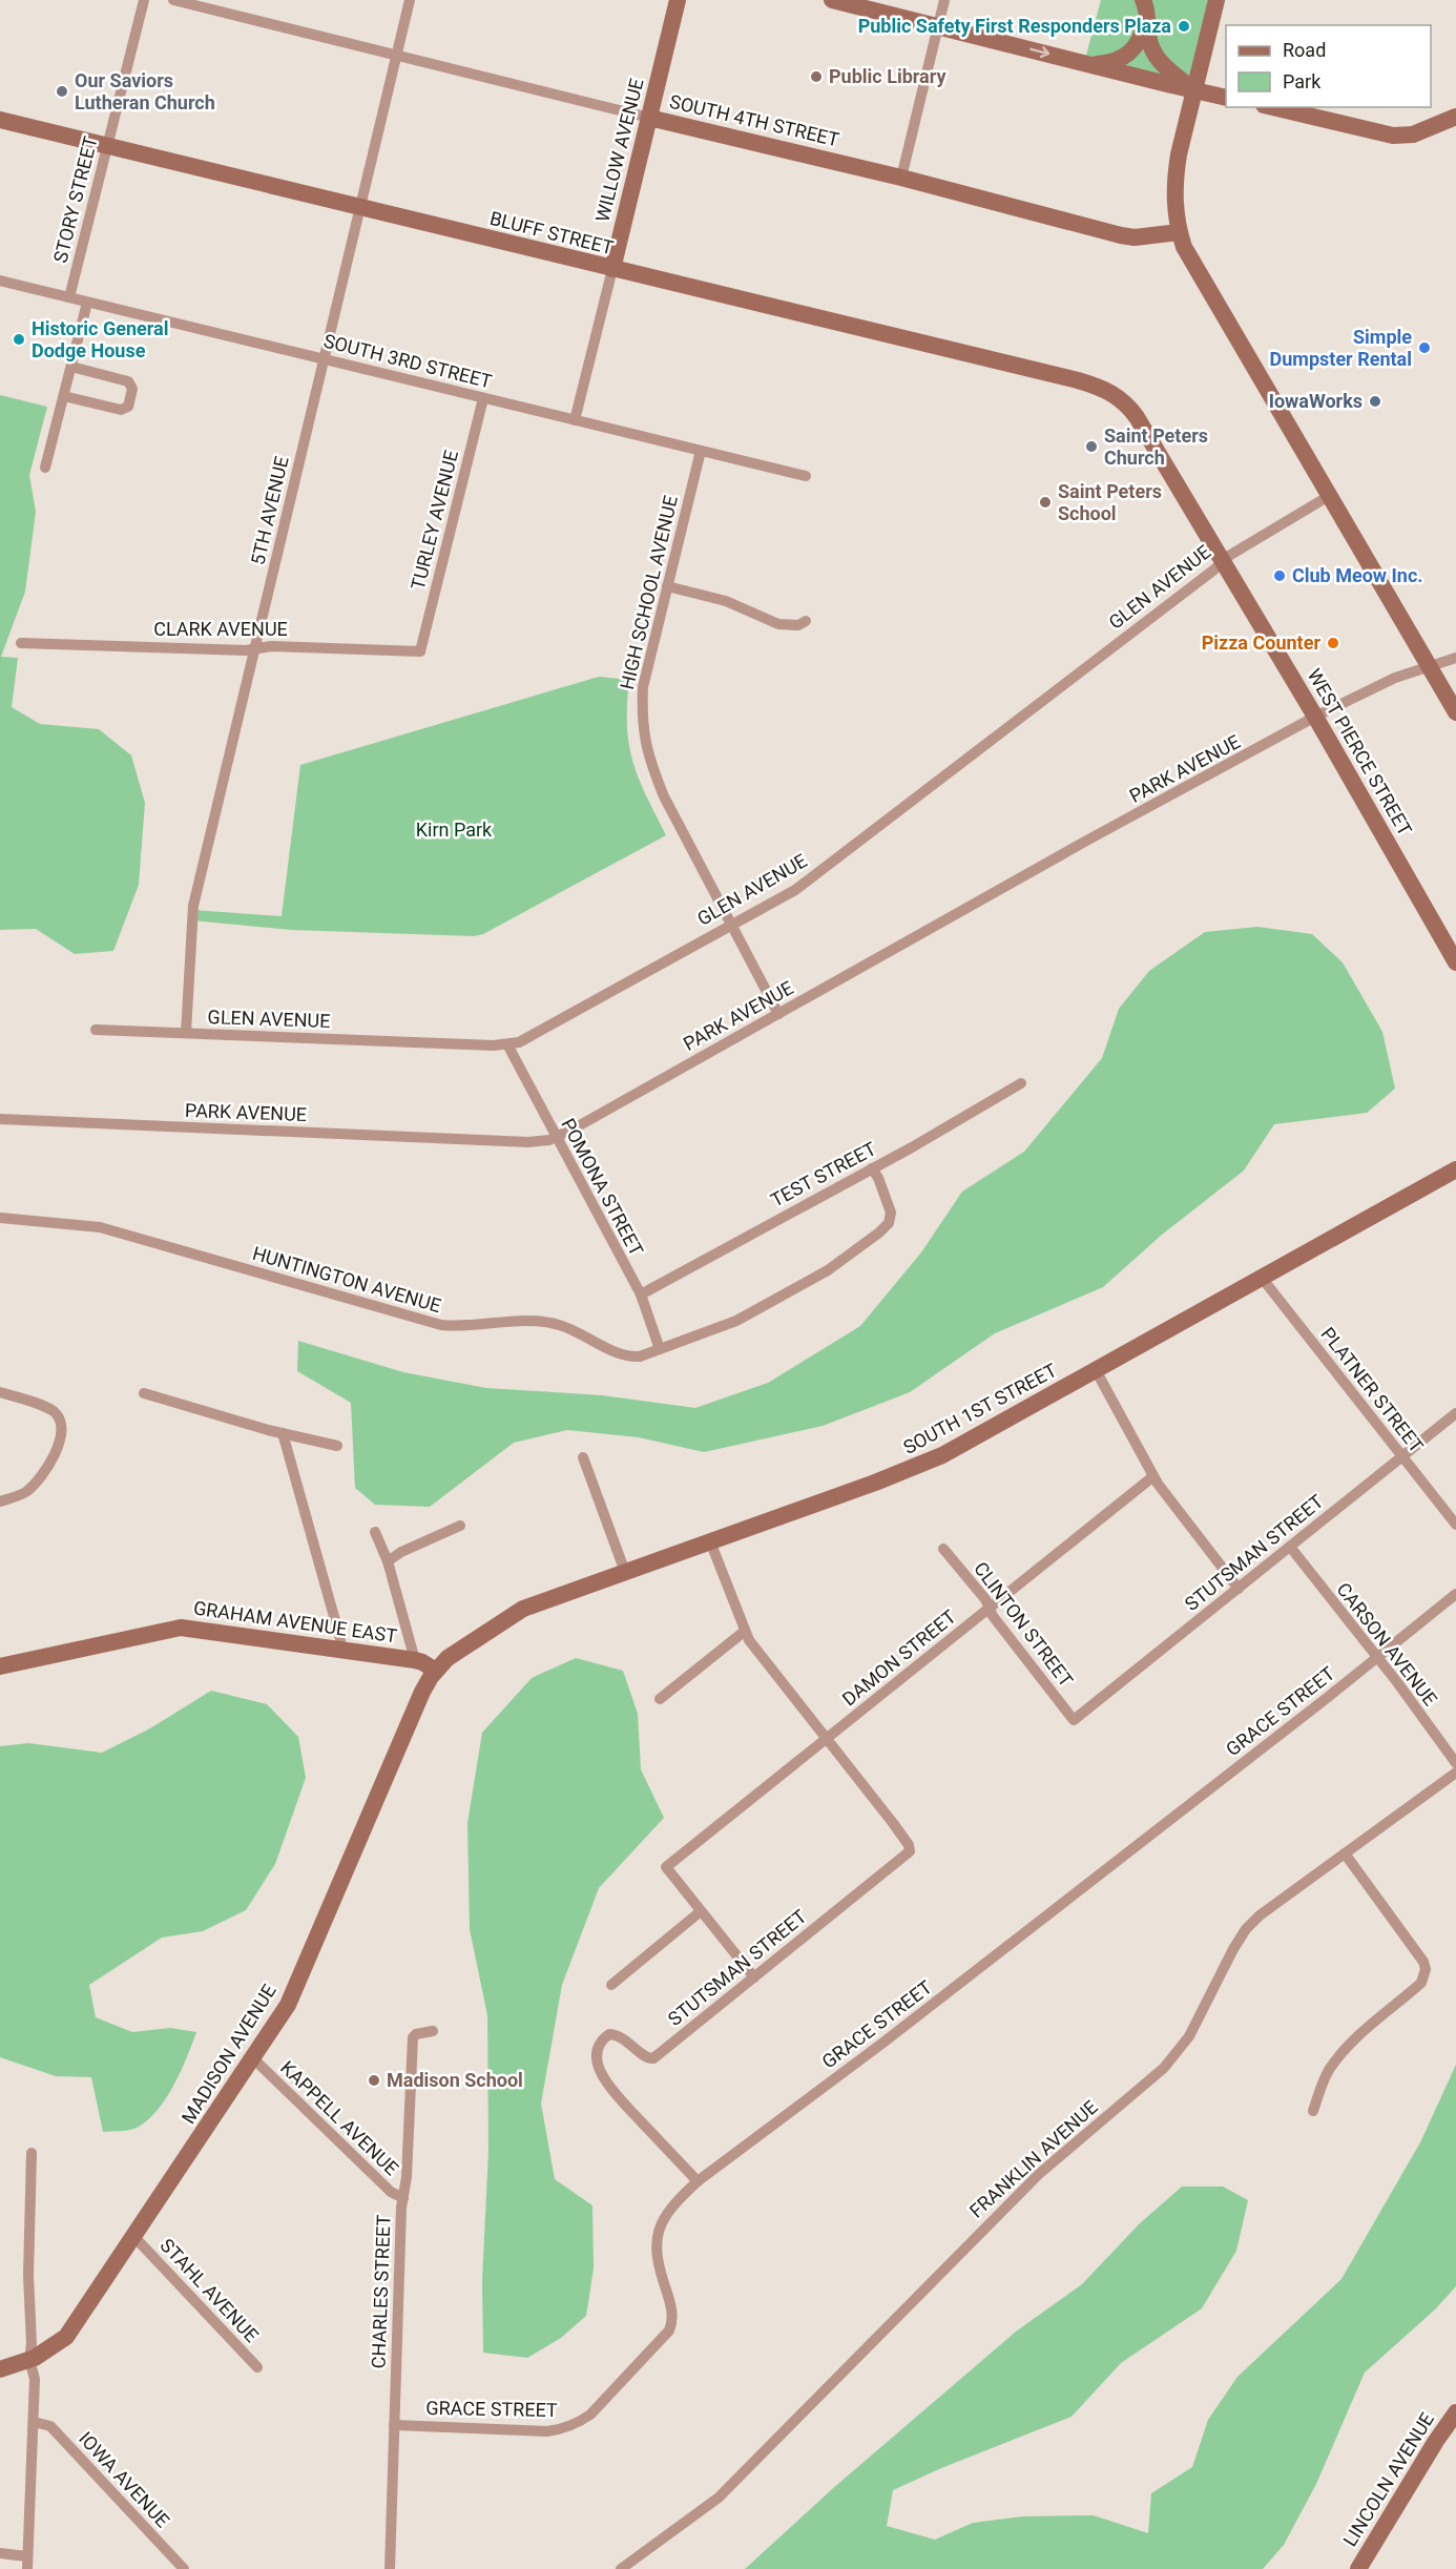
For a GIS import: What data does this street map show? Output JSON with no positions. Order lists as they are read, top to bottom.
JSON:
{
  "streets": {
    "main road": [
      "SOUTH 4TH STREET",
      "WILLOW AVENUE",
      "BLUFF STREET",
      "WEST PIERCE STREET",
      "SOUTH 1ST STREET",
      "GRAHAM AVENUE EAST",
      "MADISON AVENUE",
      "LINCOLN AVENUE"
    ],
    "street": [
      "STORY STREET",
      "SOUTH 3RD STREET",
      "5TH AVENUE",
      "TURLEY AVENUE",
      "GLEN AVENUE",
      "HIGH SCHOOL AVENUE",
      "CLARK AVENUE",
      "PARK AVENUE",
      "TEST STREET",
      "POMONA STREET",
      "HUNTINGTON AVENUE",
      "PLATNER STREET",
      "STUTSMAN STREET",
      "CLINTON STREET",
      "CARSON AVENUE",
      "DAMON STREET",
      "GRACE STREET",
      "KAPPELL AVENUE",
      "FRANKLIN AVENUE",
      "STAHL AVENUE",
      "CHARLES STREET",
      "IOWA AVENUE"
    ]
  },
  "crossings": [
    ["SOUTH 4TH STREET", "WILLOW AVENUE"],
    ["SOUTH 4TH STREET", "5TH AVENUE"],
    ["WILLOW AVENUE", "BLUFF STREET"],
    ["WILLOW AVENUE", "SOUTH 3RD STREET"],
    ["STORY STREET", "BLUFF STREET"],
    ["STORY STREET", "SOUTH 3RD STREET"],
    ["BLUFF STREET", "5TH AVENUE"],
    ["BLUFF STREET", "WEST PIERCE STREET"],
    ["SOUTH 3RD STREET", "5TH AVENUE"],
    ["SOUTH 3RD STREET", "TURLEY AVENUE"],
    ["SOUTH 3RD STREET", "HIGH SCHOOL AVENUE"],
    ["5TH AVENUE", "GLEN AVENUE"],
    ["5TH AVENUE", "CLARK AVENUE"],
    ["TURLEY AVENUE", "CLARK AVENUE"],
    ["GLEN AVENUE", "HIGH SCHOOL AVENUE"],
    ["GLEN AVENUE", "WEST PIERCE STREET"],
    ["GLEN AVENUE", "POMONA STREET"],
    ["HIGH SCHOOL AVENUE", "PARK AVENUE"],
    ["WEST PIERCE STREET", "PARK AVENUE"],
    ["PARK AVENUE", "POMONA STREET"],
    ["TEST STREET", "POMONA STREET"],
    ["TEST STREET", "HUNTINGTON AVENUE"],
    ["POMONA STREET", "HUNTINGTON AVENUE"],
    ["PLATNER STREET", "SOUTH 1ST STREET"],
    ["PLATNER STREET", "STUTSMAN STREET"],
    ["SOUTH 1ST STREET", "GRAHAM AVENUE EAST"],
    ["SOUTH 1ST STREET", "MADISON AVENUE"],
    ["STUTSMAN STREET", "CLINTON STREET"],
    ["STUTSMAN STREET", "CARSON AVENUE"],
    ["STUTSMAN STREET", "DAMON STREET"],
    ["STUTSMAN STREET", "GRACE STREET"],
    ["GRAHAM AVENUE EAST", "MADISON AVENUE"],
    ["CLINTON STREET", "DAMON STREET"],
    ["CARSON AVENUE", "GRACE STREET"],
    ["GRACE STREET", "CHARLES STREET"],
    ["MADISON AVENUE", "KAPPELL AVENUE"],
    ["MADISON AVENUE", "STAHL AVENUE"],
    ["KAPPELL AVENUE", "CHARLES STREET"]
  ],
  "parks": ["Kirn Park"],
  "places": [
    "Public Safety First Responders Plaza",
    "Public Library",
    "Our Saviors Lutheran Church",
    "Historic General Dodge House",
    "Simple Dumpster Rental",
    "IowaWorks",
    "Saint Peters Church",
    "Saint Peters School",
    "Club Meow Inc.",
    "Pizza Counter",
    "Madison School"
  ],
  "legend": ["Road", "Park"]
}
